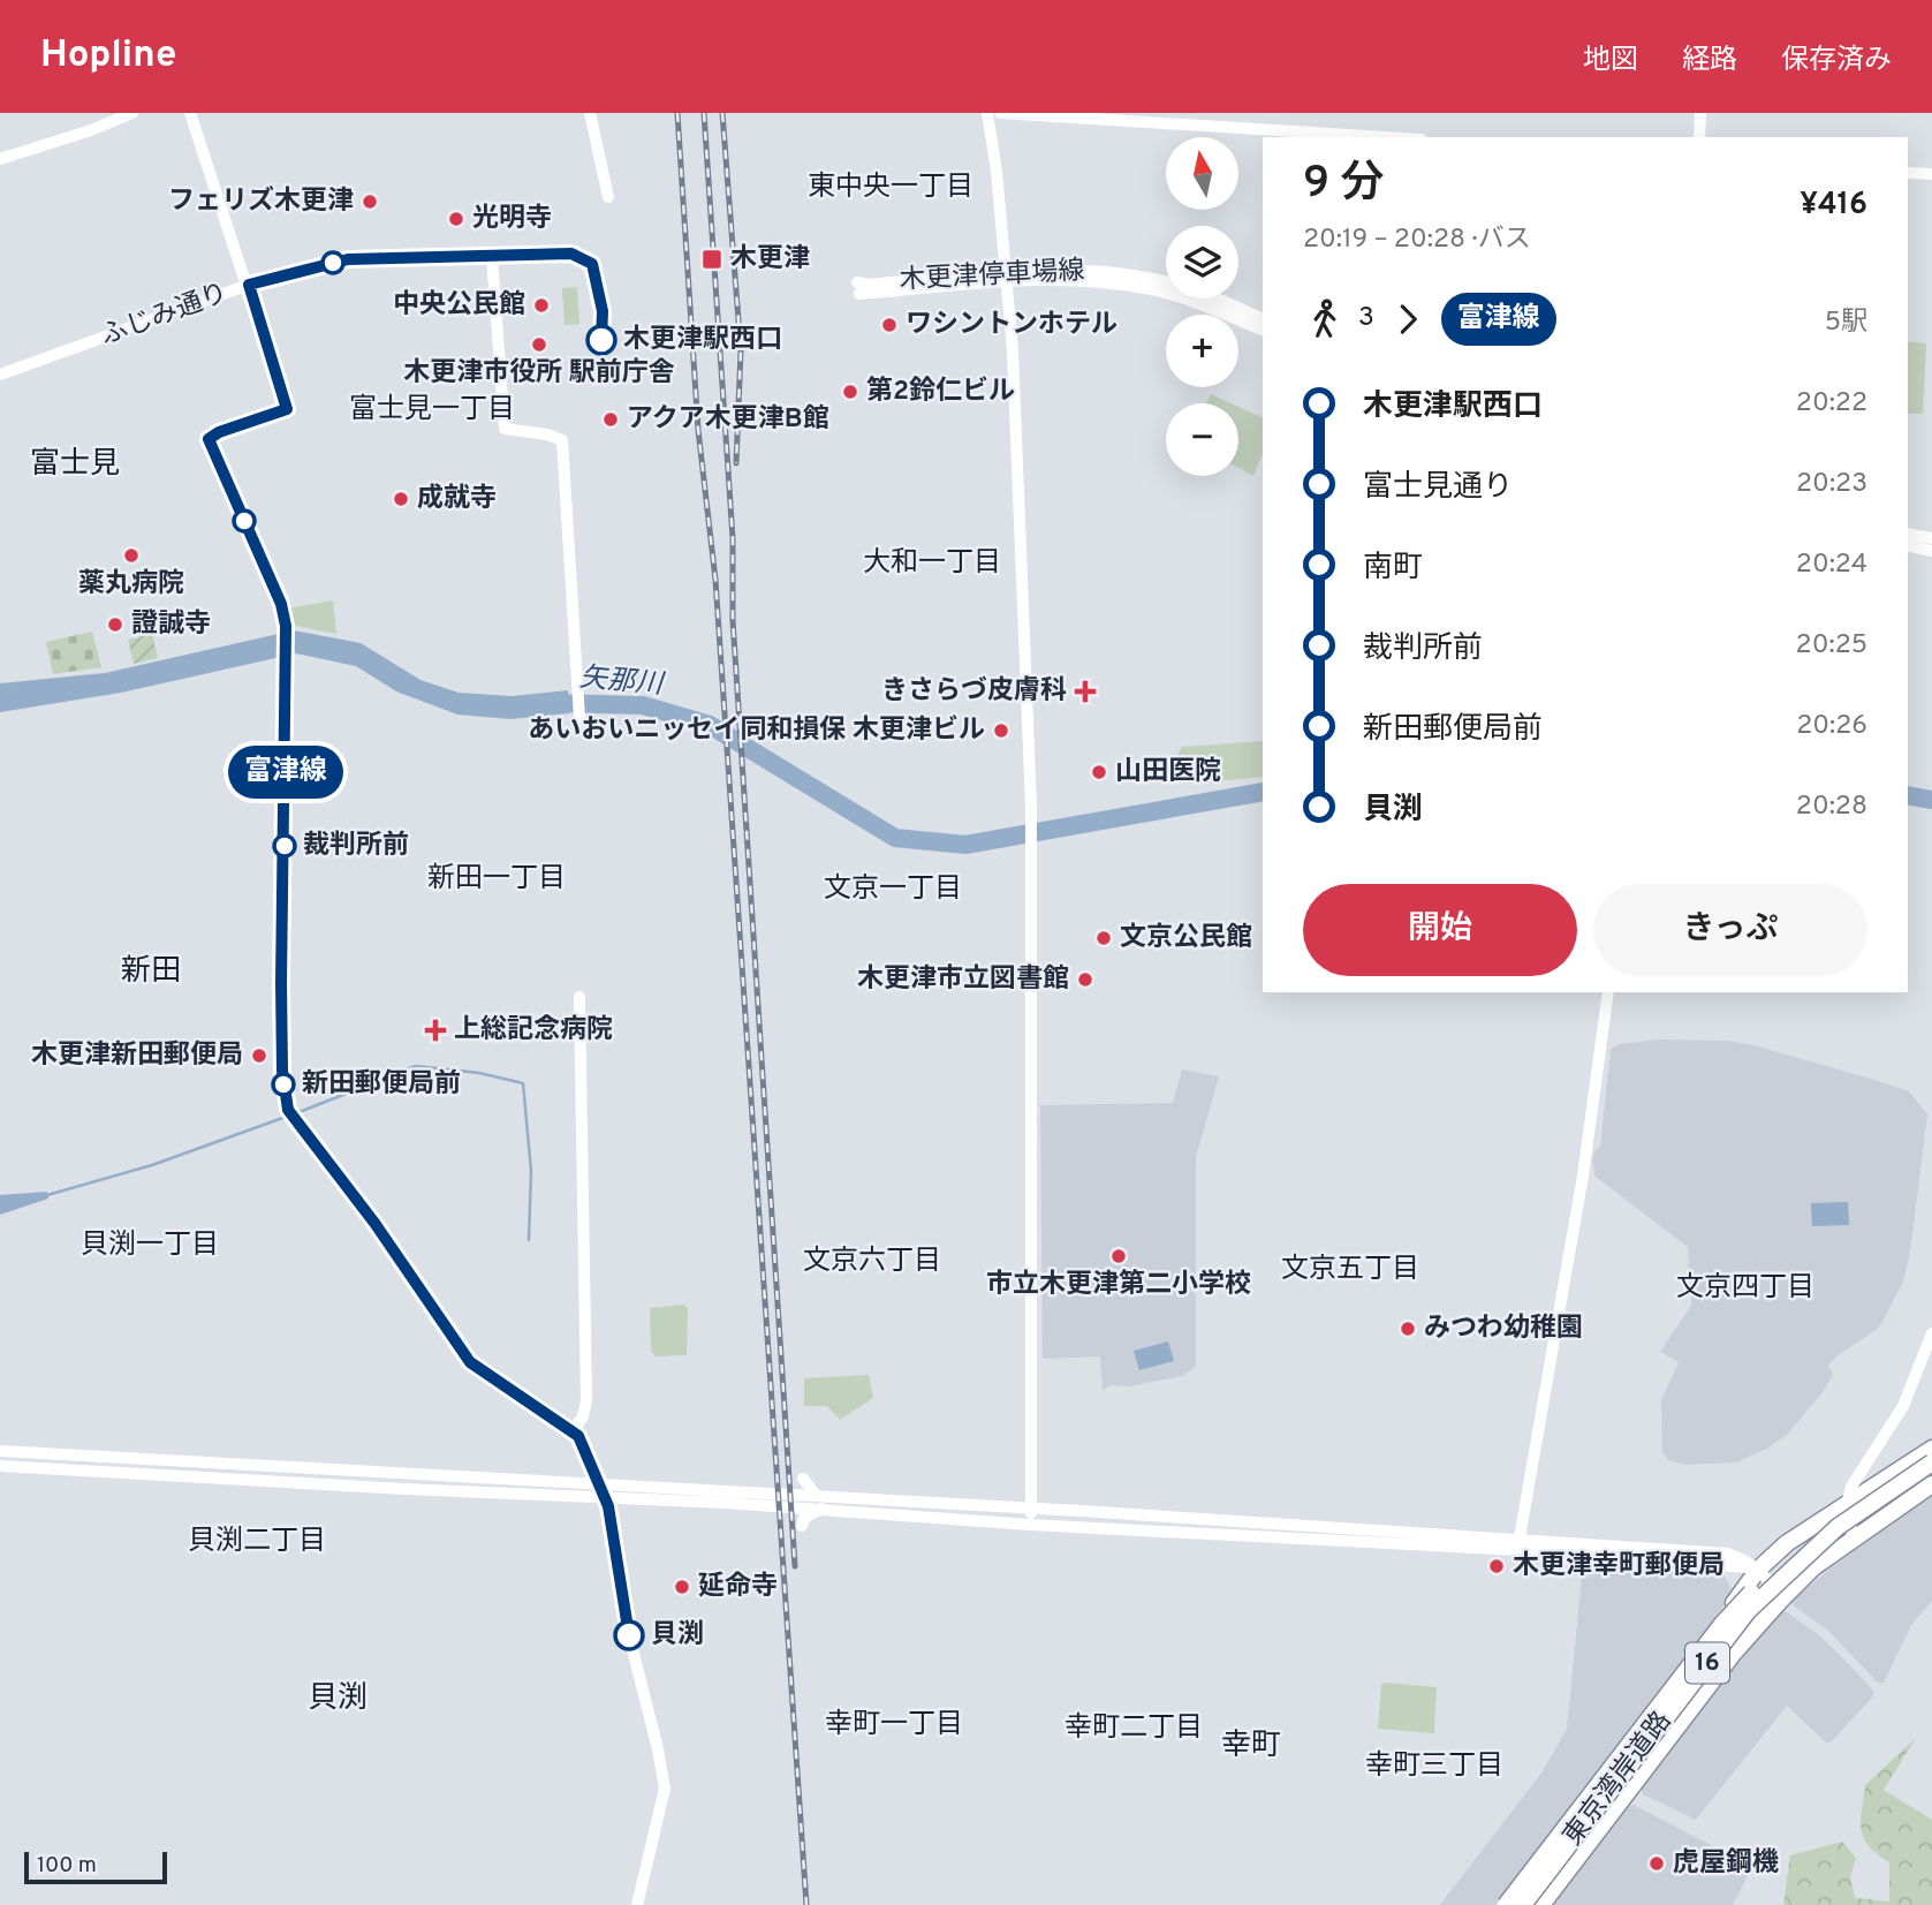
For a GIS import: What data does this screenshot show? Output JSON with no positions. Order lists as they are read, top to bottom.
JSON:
{
  "streets": {
    "highway": ["16", "東京湾岸道路"],
    "street": ["木更津停車場線", "ふじみ通り"]
  },
  "crossings": [
    ["16", "東京湾岸道路"]
  ],
  "districts": [
    "東中央一丁目",
    "富士見一丁目",
    "富士見",
    "大和一丁目",
    "新田一丁目",
    "文京一丁目",
    "新田",
    "貝渕一丁目",
    "文京六丁目",
    "文京五丁目",
    "文京四丁目",
    "貝渕二丁目",
    "貝渕",
    "幸町一丁目",
    "幸町二丁目",
    "幸町",
    "幸町三丁目"
  ],
  "water": ["矢那川"],
  "places": {
    "other": [
      "フェリズ木更津",
      "光明寺",
      "中央公民館",
      "ワシントンホテル",
      "木更津駅西口",
      "木更津市役所 駅前庁舎",
      "第2鈴仁ビル",
      "アクア木更津B館",
      "成就寺",
      "薬丸病院",
      "證誠寺",
      "あいおいニッセイ同和損保 木更津ビル",
      "山田医院",
      "裁判所前",
      "文京公民館",
      "木更津市立図書館",
      "木更津新田郵便局",
      "新田郵便局前",
      "市立木更津第二小学校",
      "みつわ幼稚園",
      "木更津幸町郵便局",
      "延命寺",
      "貝渕",
      "虎屋鋼機"
    ],
    "transit": ["木更津"],
    "health": ["きさらづ皮膚科", "上総記念病院"]
  },
  "lines": ["bus line 富津線"],
  "scale_bar": "100 m",
  "north": "top",
  "page": {
    "header": "Hopline",
    "nav": ["地図", "経路", "保存済み"],
    "on_map": "富津線",
    "map_buttons": ["+", "−"],
    "heading": ["9 分", "20:19 – 20:28 · バス", "¥416"],
    "legs": ["3", "富津線", "5駅"],
    "list": [
      {
        "name": "木更津駅西口",
        "value": "20:22"
      },
      {
        "name": "富士見通り",
        "value": "20:23"
      },
      {
        "name": "南町",
        "value": "20:24"
      },
      {
        "name": "裁判所前",
        "value": "20:25"
      },
      {
        "name": "新田郵便局前",
        "value": "20:26"
      },
      {
        "name": "貝渕",
        "value": "20:28"
      }
    ],
    "buttons": ["開始", "きっぷ"],
    "scale": "100 m"
  }
}
